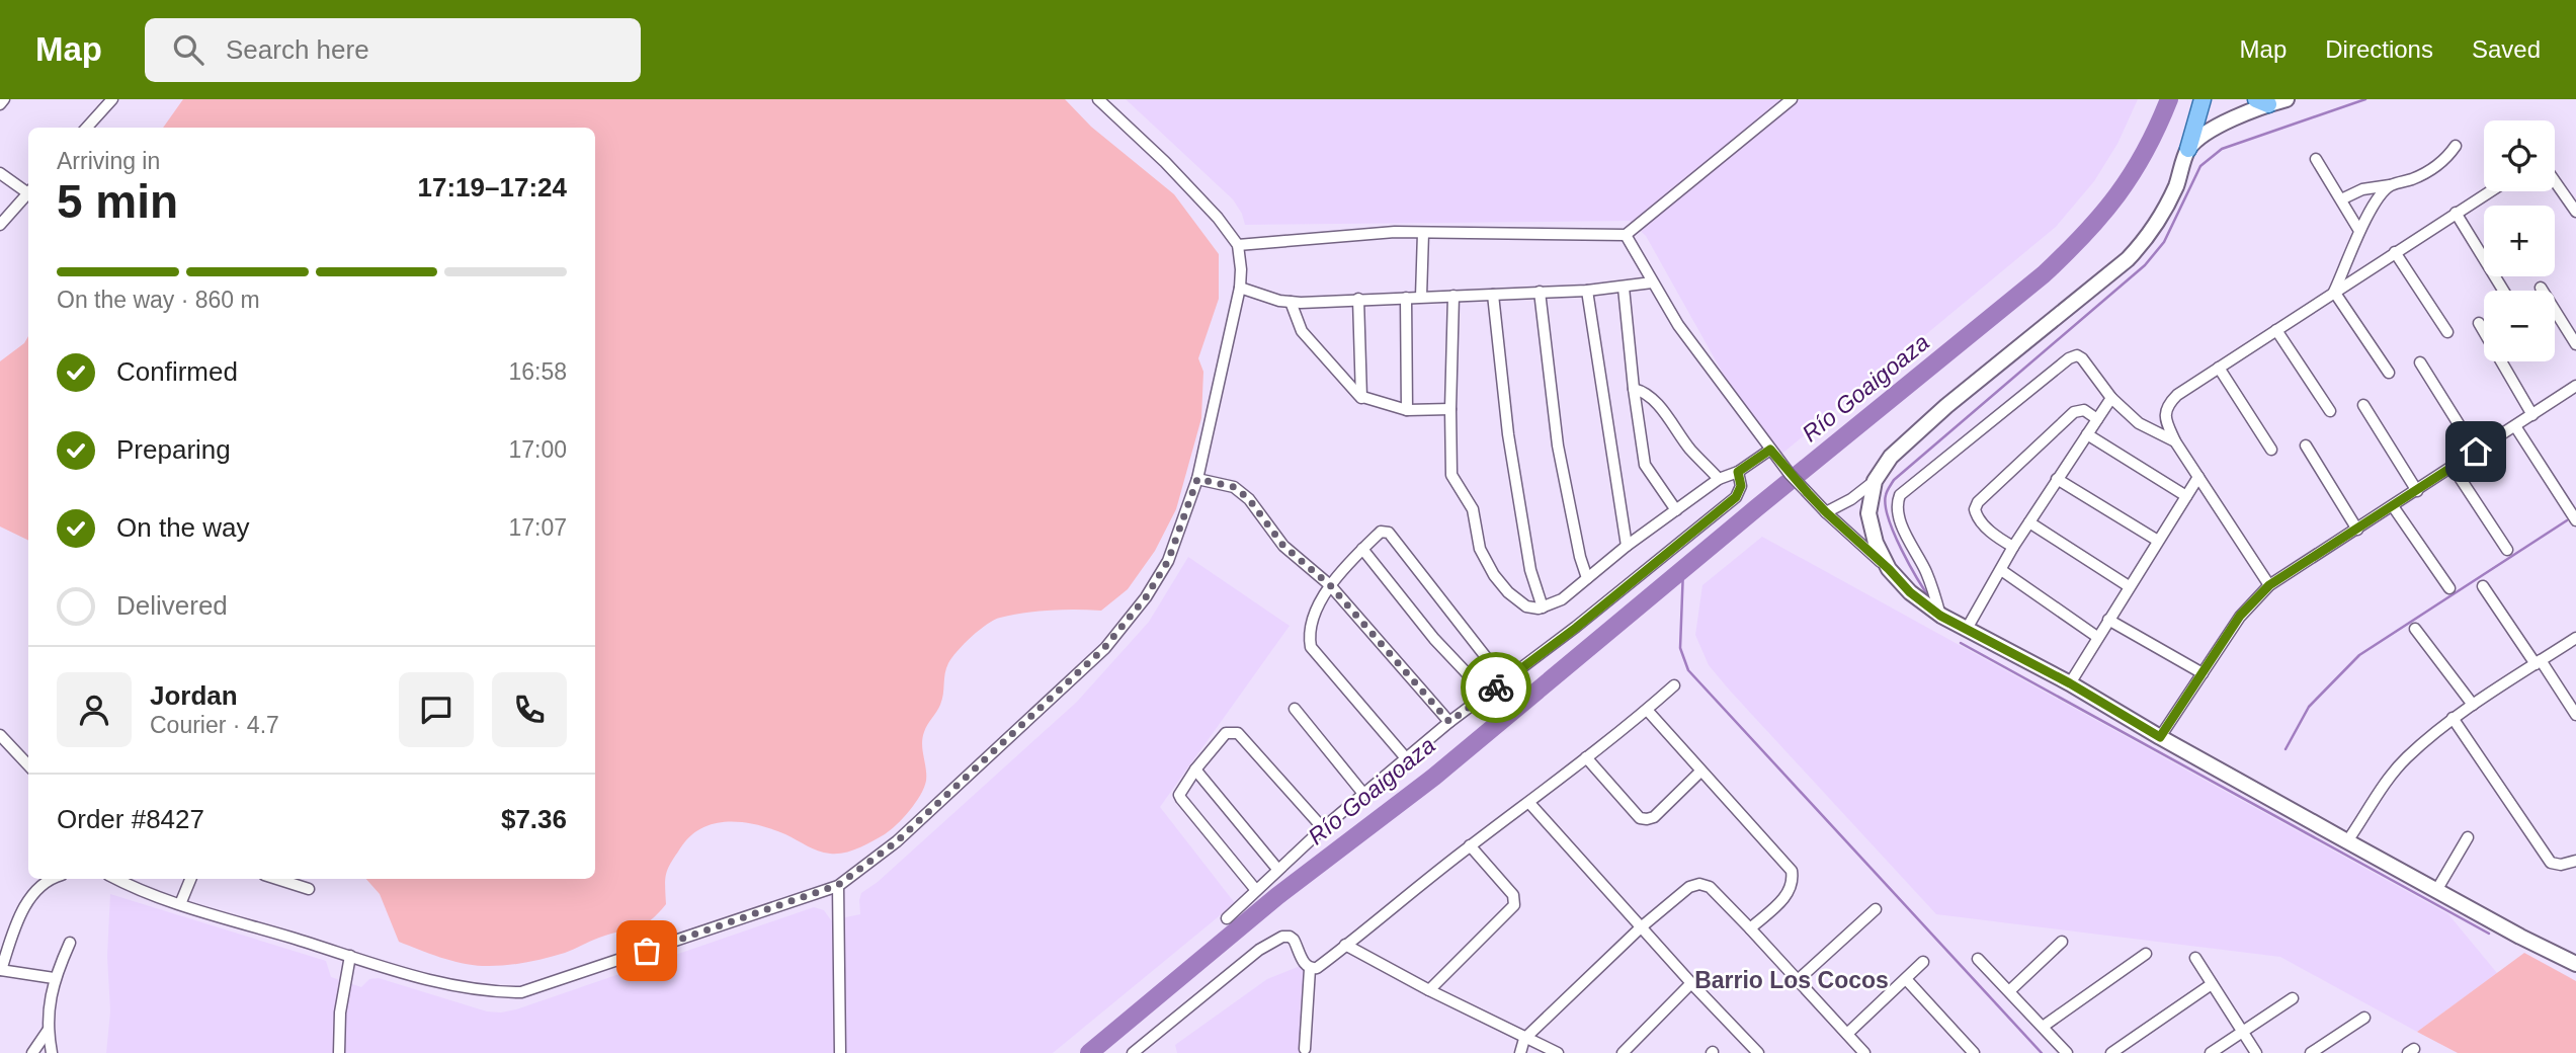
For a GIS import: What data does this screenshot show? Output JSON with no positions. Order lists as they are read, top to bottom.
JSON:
{
  "districts": ["Barrio Los Cocos"],
  "water": ["Río Goaigoaza"],
  "page": {
    "header": "Map",
    "search": "Search here",
    "nav": ["Map", "Directions", "Saved"],
    "map_buttons": ["+", "−"],
    "heading": ["5 min", "Arriving in", "17:19–17:24"],
    "panel": [
      "Jordan",
      "Courier · 4.7",
      "Order #8427",
      "$7.36"
    ],
    "bar": "On the way · 860 m",
    "list": [
      ["Confirmed", "16:58"],
      ["Preparing", "17:00"],
      ["On the way", "17:07"],
      "Delivered"
    ]
  }
}
